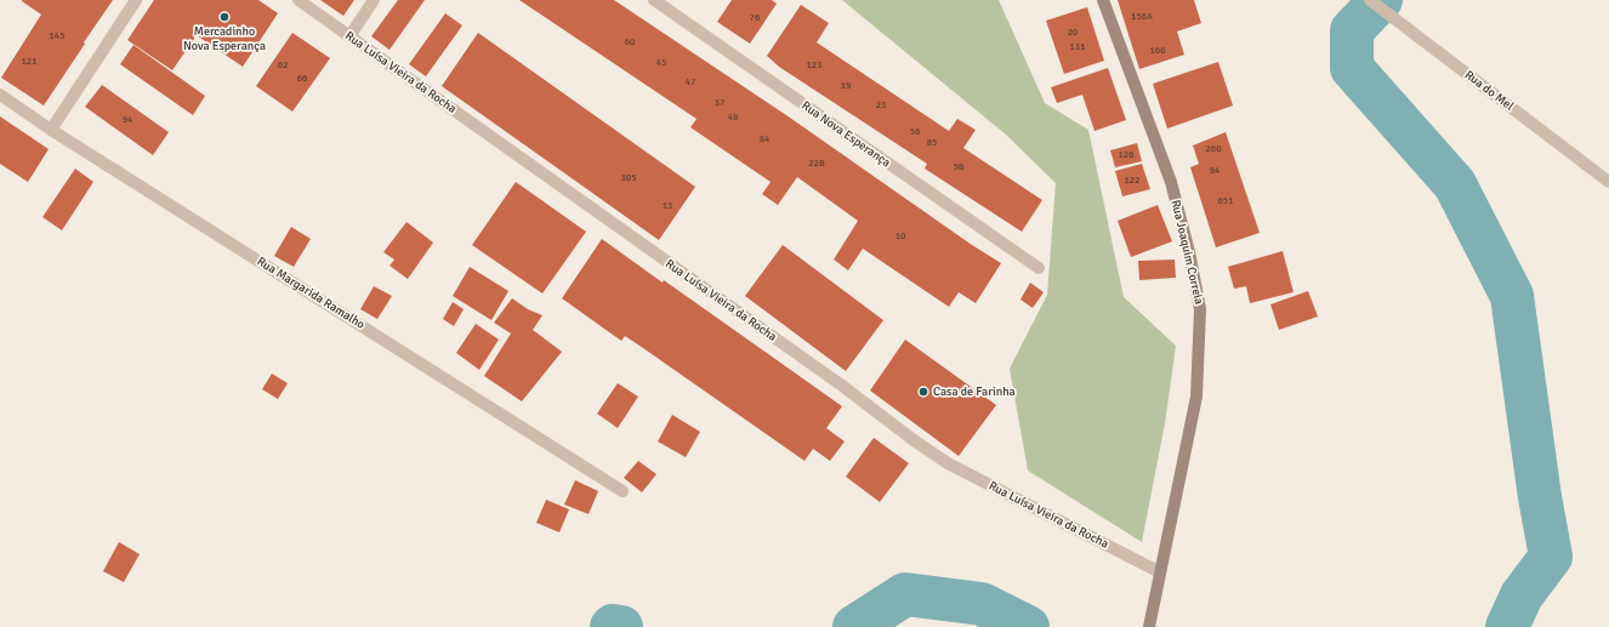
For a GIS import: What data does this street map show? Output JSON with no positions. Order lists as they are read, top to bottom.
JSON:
{
  "streets": {
    "street": [
      "Rua Luísa Vieira da Rocha",
      "Rua do Mel",
      "Rua Nova Esperança",
      "Rua Joaquim Correia",
      "Rua Margarida Ramalho"
    ]
  },
  "crossings": [
    ["Rua Luísa Vieira da Rocha", "Rua Joaquim Correia"]
  ],
  "places": ["Mercadinho Nova Esperança", "Casa de Farinha"],
  "house_numbers": [
    "156A",
    "76",
    "20",
    "145",
    "60",
    "131",
    "160",
    "121",
    "45",
    "62",
    "123",
    "66",
    "47",
    "19",
    "37",
    "23",
    "48",
    "94",
    "56",
    "84",
    "85",
    "260",
    "126",
    "22B",
    "5B",
    "94",
    "305",
    "122",
    "651",
    "13",
    "10"
  ]
}
